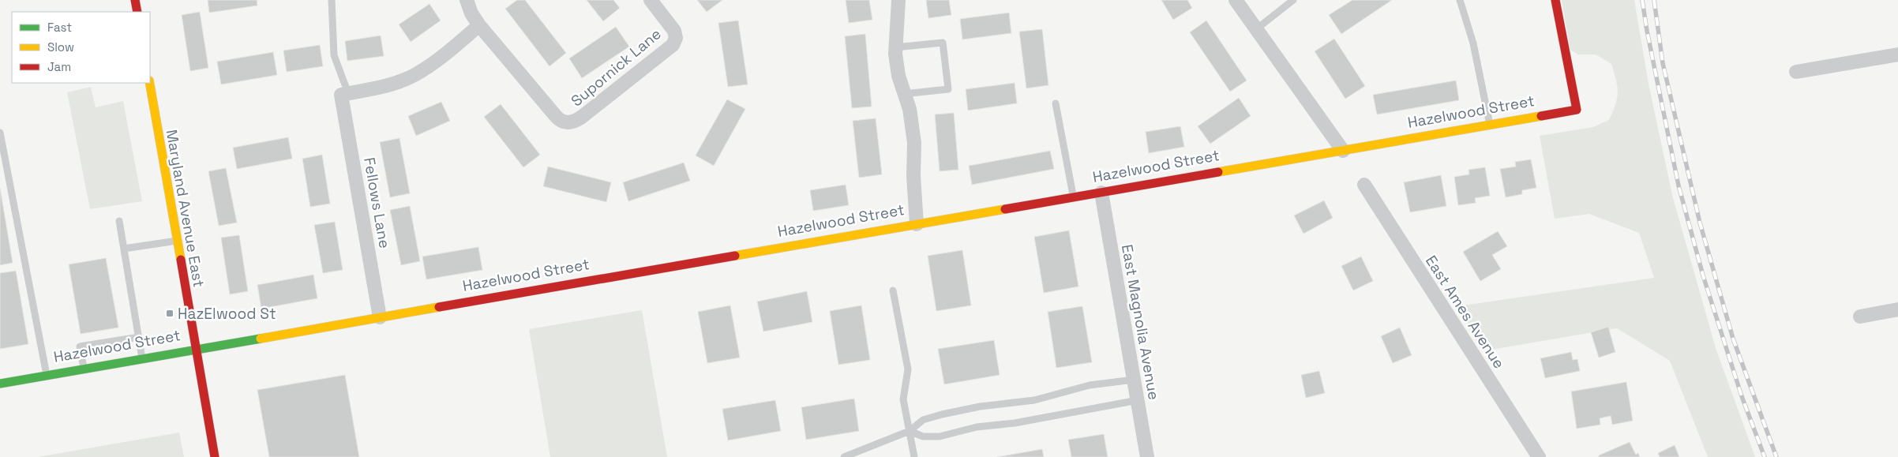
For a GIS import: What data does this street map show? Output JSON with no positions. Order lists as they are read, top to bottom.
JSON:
{
  "streets": {
    "street": [
      "Supornick Lane",
      "Hazelwood Street",
      "Fellows Lane",
      "Maryland Avenue East",
      "East Ames Avenue",
      "East Magnolia Avenue"
    ]
  },
  "crossings": [
    ["Hazelwood Street", "Fellows Lane"],
    ["Hazelwood Street", "Maryland Avenue East"],
    ["Hazelwood Street", "East Magnolia Avenue"]
  ],
  "places": {
    "transit": ["HazElwood St"]
  },
  "legend": ["Fast", "Slow", "Jam"]
}
